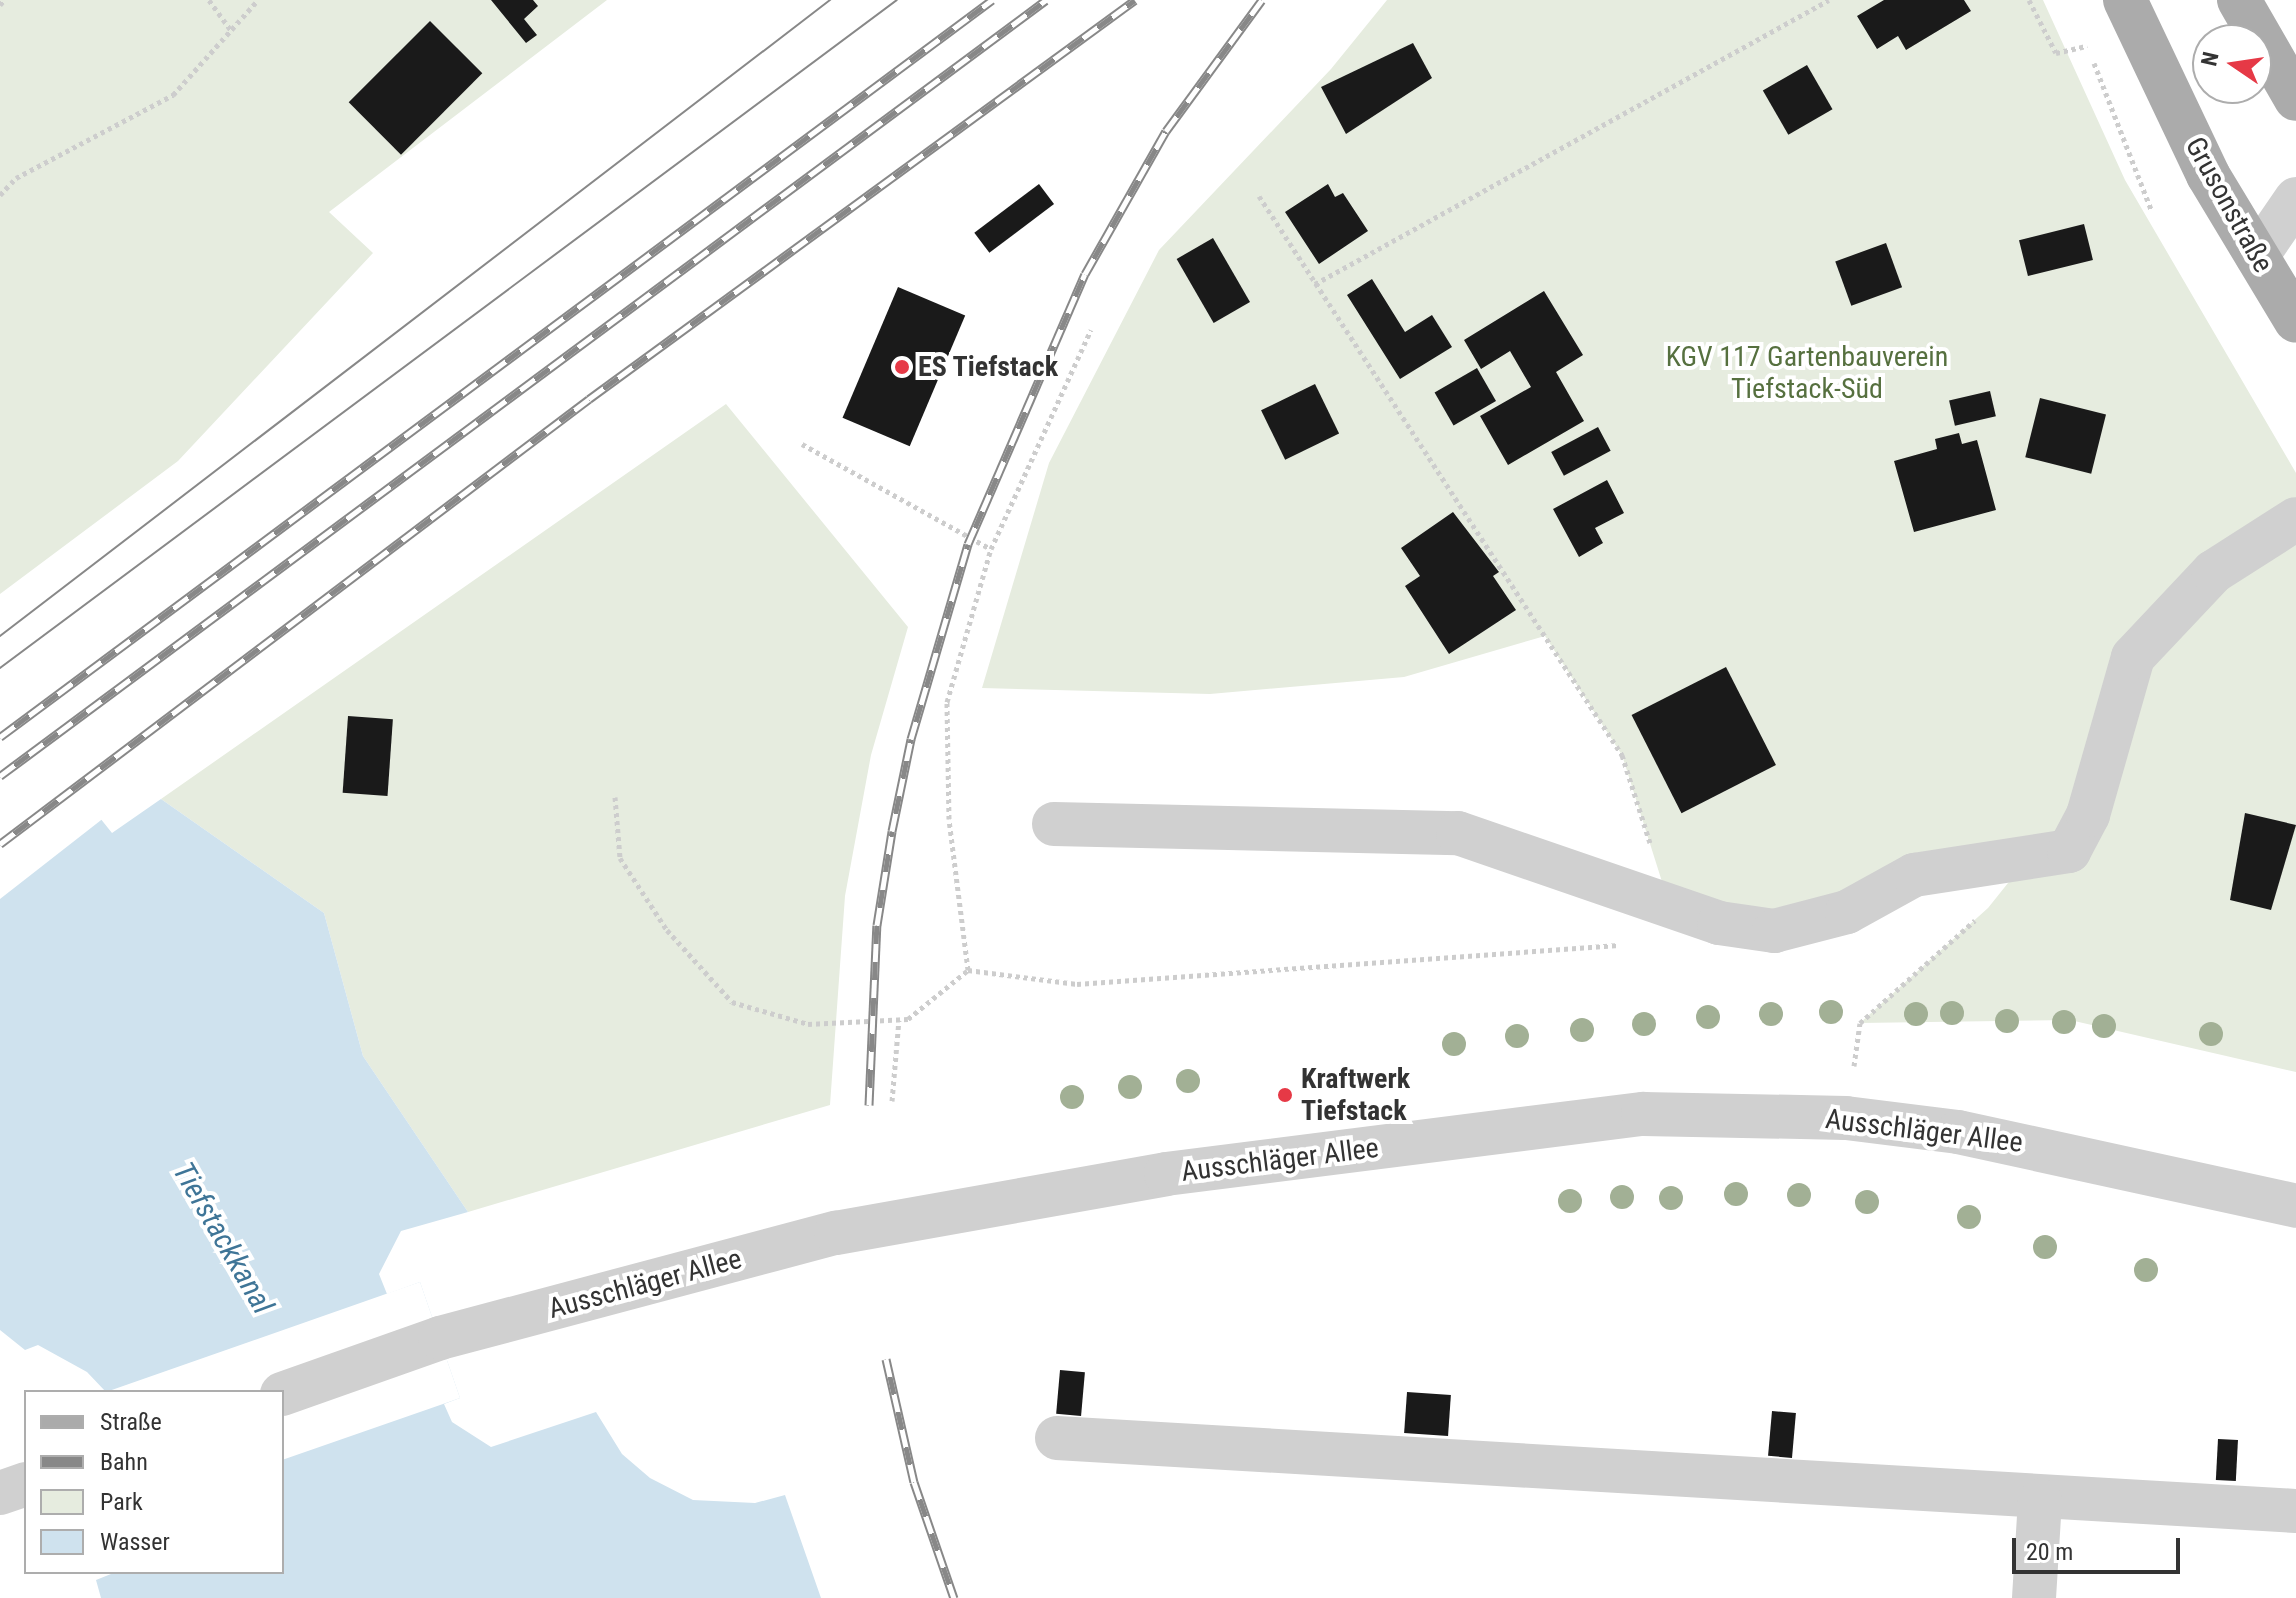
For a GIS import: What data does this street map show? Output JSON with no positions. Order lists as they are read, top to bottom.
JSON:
{
  "streets": {
    "main road": ["Grusonstraße"],
    "street": ["Ausschläger Allee"]
  },
  "water": ["Tiefstackkanal"],
  "parks": ["KGV 117 Gartenbauverein Tiefstack-Süd"],
  "places": ["ES Tiefstack", "Kraftwerk Tiefstack"],
  "legend": [
    "Straße",
    "Bahn",
    "Park",
    "Wasser"
  ],
  "scale_bar": "20 m",
  "north": "left"
}
